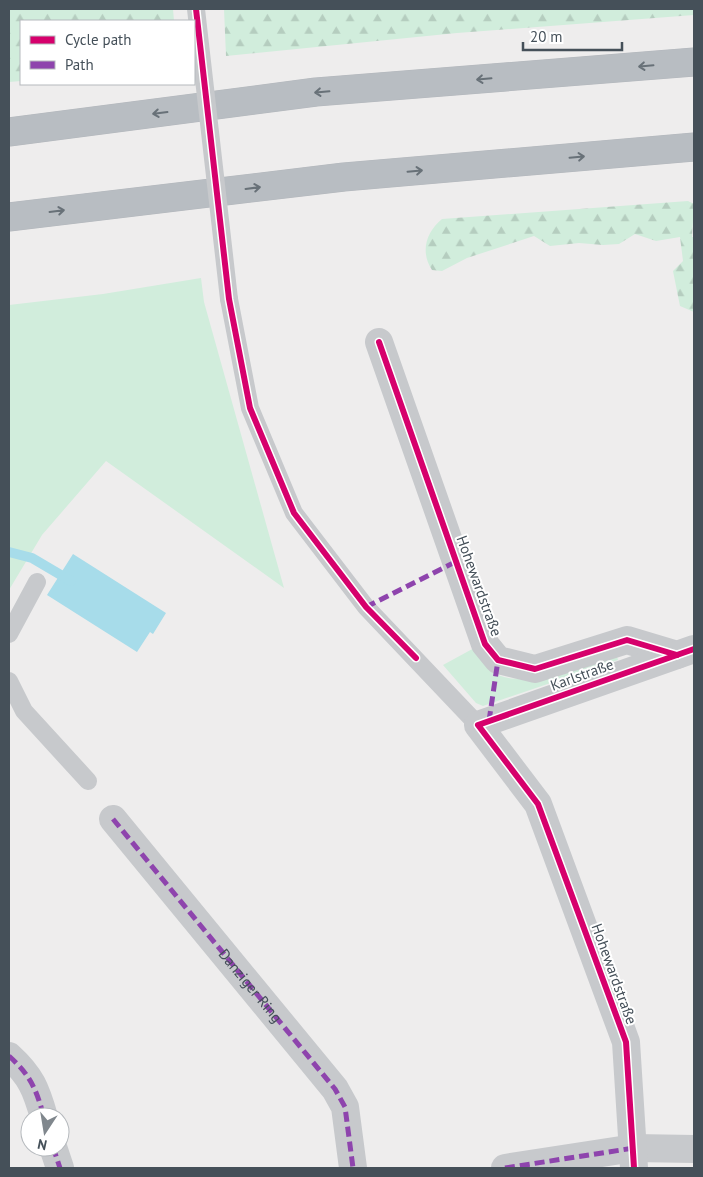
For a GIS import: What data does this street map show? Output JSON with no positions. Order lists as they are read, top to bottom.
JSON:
{
  "streets": {
    "street": ["Hohewardstraße", "Karlstraße", "Danziger Ring"]
  },
  "crossings": [
    ["Hohewardstraße", "Karlstraße"]
  ],
  "legend": ["Cycle path", "Path"],
  "scale_bar": "20 m",
  "north": "bottom"
}
